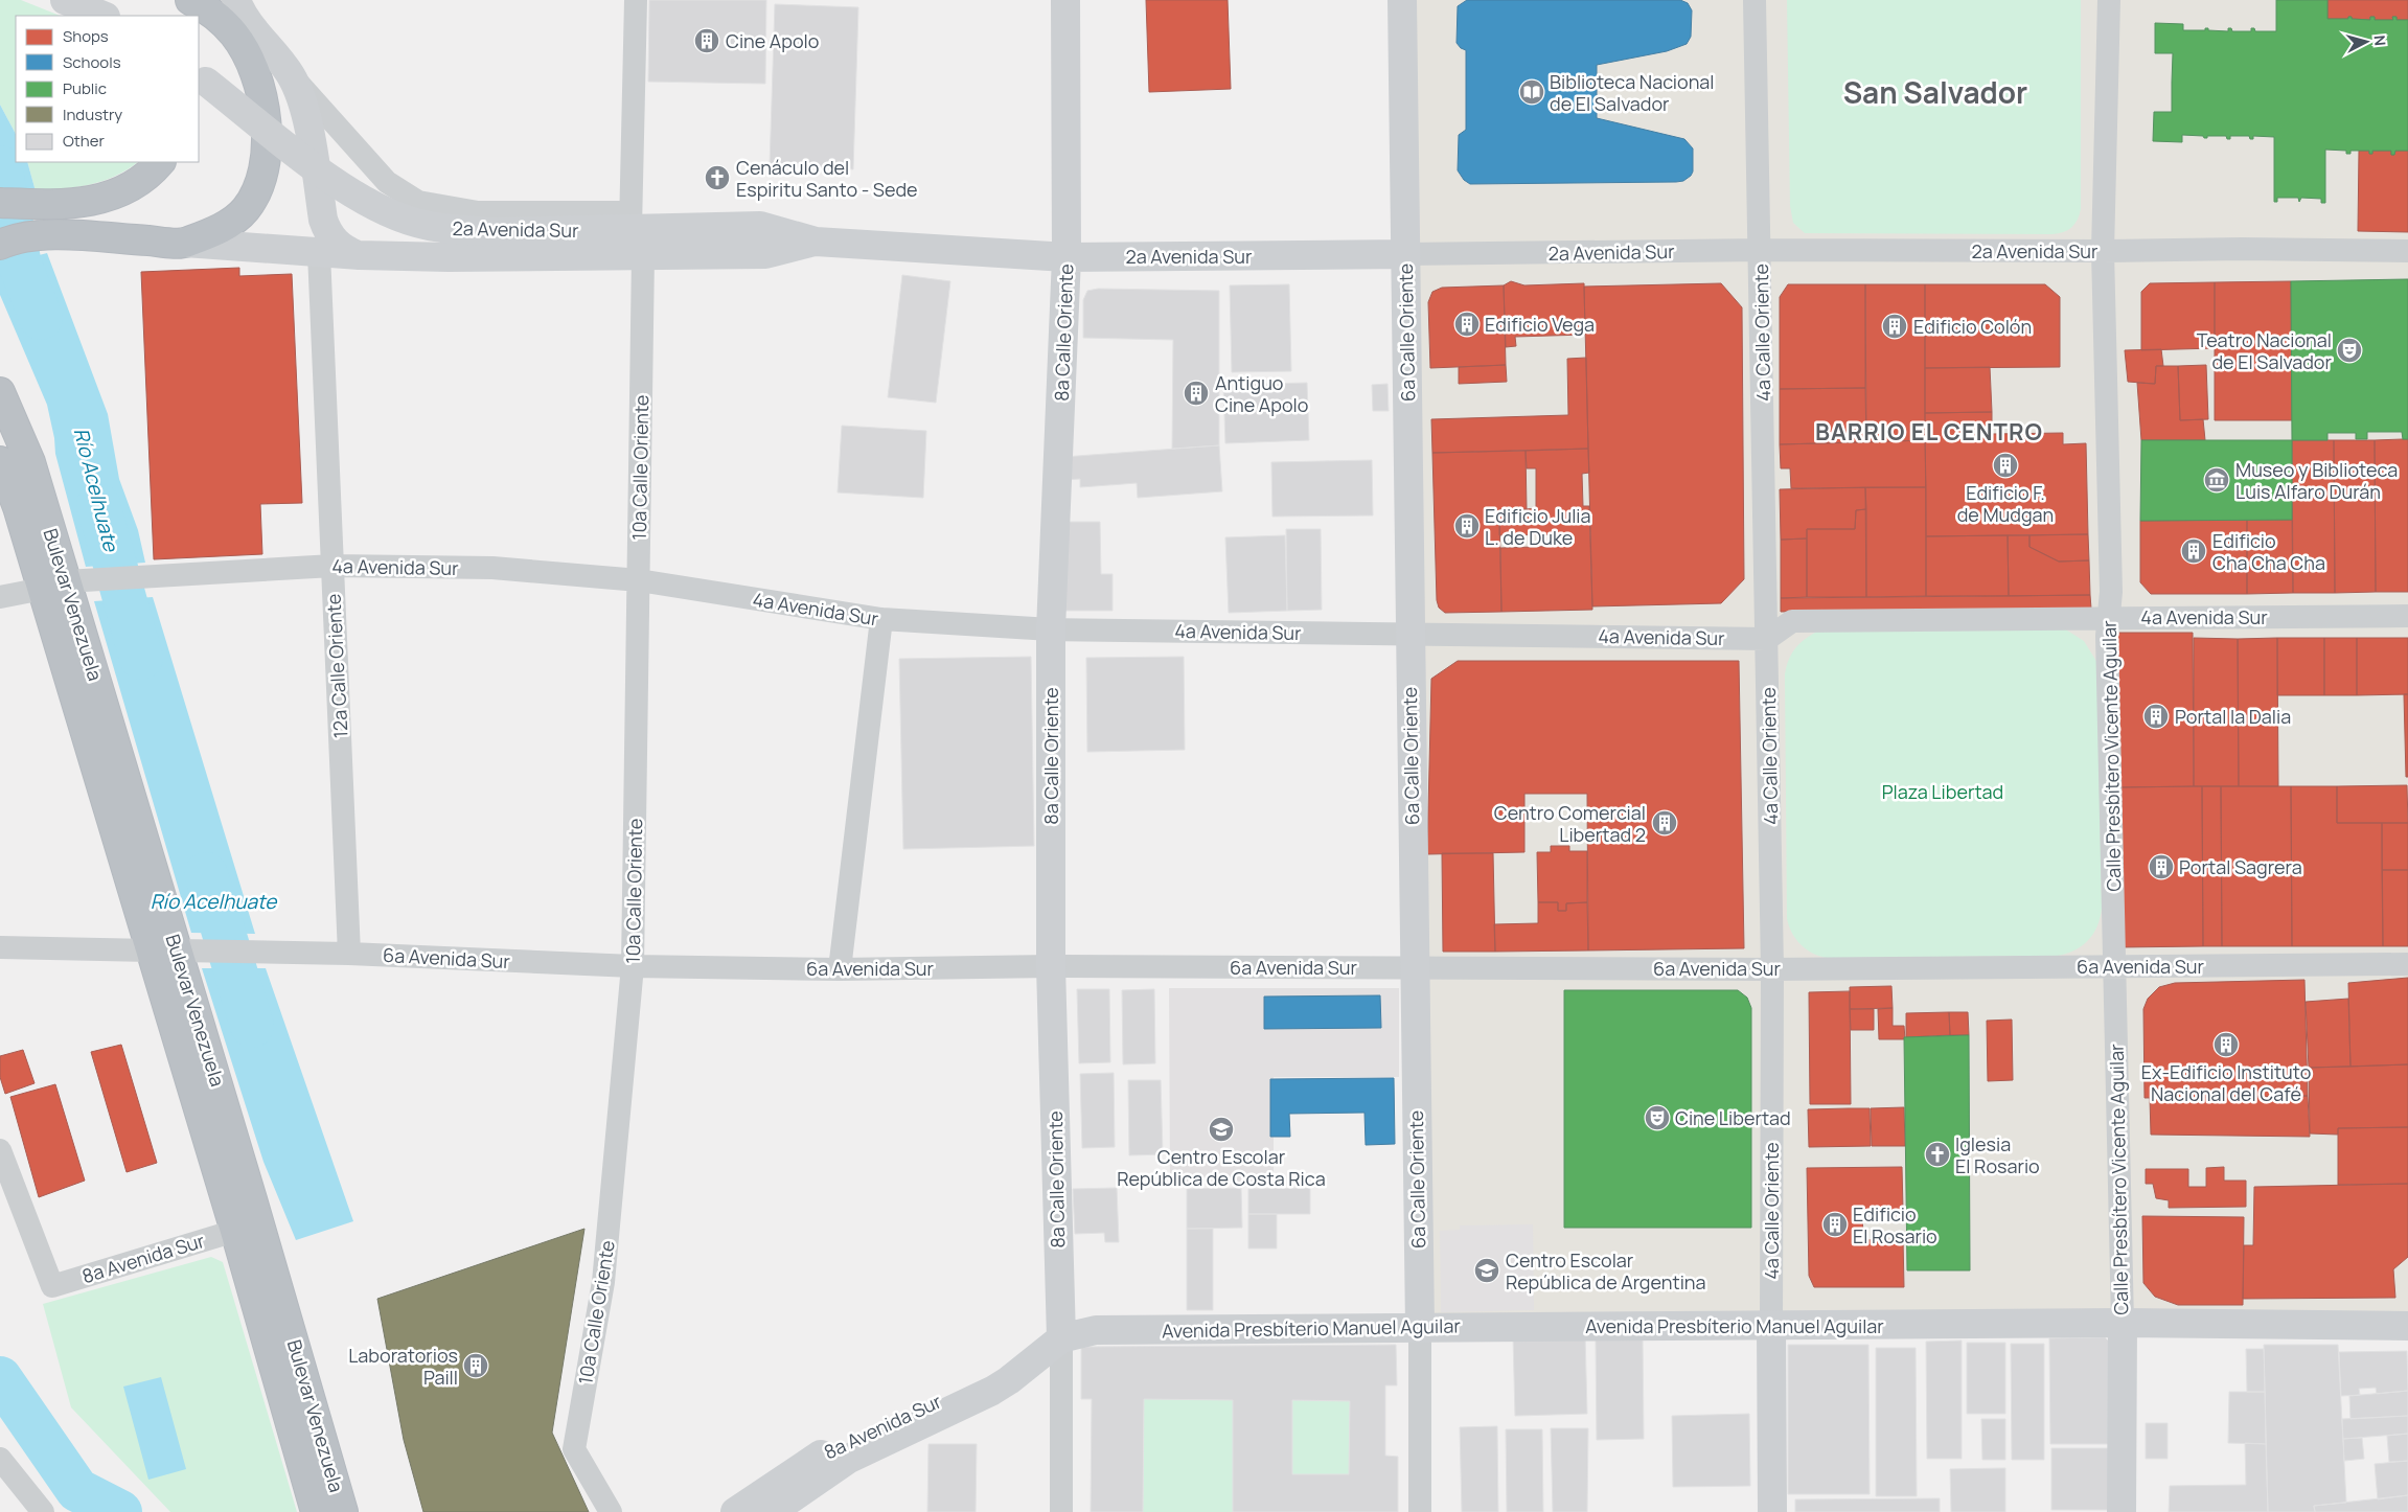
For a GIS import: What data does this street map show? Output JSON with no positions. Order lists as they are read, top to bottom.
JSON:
{
  "streets": {
    "highway": ["Bulevar Venezuela"],
    "main road": [
      "2a Avenida Sur",
      "8a Calle Oriente",
      "6a Calle Oriente",
      "4a Calle Oriente",
      "Calle Presbítero Vicente Aguilar",
      "8a Avenida Sur",
      "Avenida Presbíterio Manuel Aguilar"
    ],
    "street": [
      "10a Calle Oriente",
      "4a Avenida Sur",
      "12a Calle Oriente",
      "6a Avenida Sur"
    ]
  },
  "crossings": [
    ["2a Avenida Sur", "8a Calle Oriente"],
    ["2a Avenida Sur", "6a Calle Oriente"],
    ["2a Avenida Sur", "4a Calle Oriente"],
    ["2a Avenida Sur", "10a Calle Oriente"],
    ["2a Avenida Sur", "12a Calle Oriente"],
    ["2a Avenida Sur", "Calle Presbítero Vicente Aguilar"],
    ["8a Calle Oriente", "4a Avenida Sur"],
    ["8a Calle Oriente", "6a Avenida Sur"],
    ["8a Calle Oriente", "Avenida Presbíterio Manuel Aguilar"],
    ["6a Calle Oriente", "4a Avenida Sur"],
    ["6a Calle Oriente", "6a Avenida Sur"],
    ["6a Calle Oriente", "Avenida Presbíterio Manuel Aguilar"],
    ["4a Calle Oriente", "4a Avenida Sur"],
    ["4a Calle Oriente", "6a Avenida Sur"],
    ["4a Calle Oriente", "Avenida Presbíterio Manuel Aguilar"],
    ["10a Calle Oriente", "4a Avenida Sur"],
    ["10a Calle Oriente", "6a Avenida Sur"],
    ["4a Avenida Sur", "Bulevar Venezuela"],
    ["4a Avenida Sur", "12a Calle Oriente"],
    ["4a Avenida Sur", "Calle Presbítero Vicente Aguilar"],
    ["Bulevar Venezuela", "6a Avenida Sur"],
    ["Bulevar Venezuela", "8a Avenida Sur"],
    ["12a Calle Oriente", "6a Avenida Sur"],
    ["Calle Presbítero Vicente Aguilar", "6a Avenida Sur"],
    ["Calle Presbítero Vicente Aguilar", "Avenida Presbíterio Manuel Aguilar"]
  ],
  "districts": ["San Salvador", "BARRIO EL CENTRO"],
  "water": ["Río Acelhuate"],
  "parks": ["Plaza Libertad"],
  "places": {
    "building": [
      "Cine Apolo",
      "Edificio Vega",
      "Edificio Colón",
      "Antiguo Cine Apolo",
      "Edificio F. de Mudgan",
      "Edificio Julia L. de Duke",
      "Edificio Cha Cha Cha",
      "Portal la Dalia",
      "Centro Comercial Libertad 2",
      "Portal Sagrera",
      "Ex-Edificio Instituto Nacional del Café",
      "Edificio El Rosario",
      "Laboratorios Paill"
    ],
    "library": ["Biblioteca Nacional de El Salvador"],
    "church": ["Cenáculo del Espiritu Santo - Sede", "Iglesia El Rosario"],
    "theatre": ["Teatro Nacional de El Salvador", "Cine Libertad"],
    "museum": ["Museo y Biblioteca Luis Alfaro Durán"],
    "school or university": ["Centro Escolar República de Costa Rica", "Centro Escolar República de Argentina"]
  },
  "legend": [
    "Shops",
    "Schools",
    "Public",
    "Industry",
    "Other"
  ],
  "north": "right"
}
